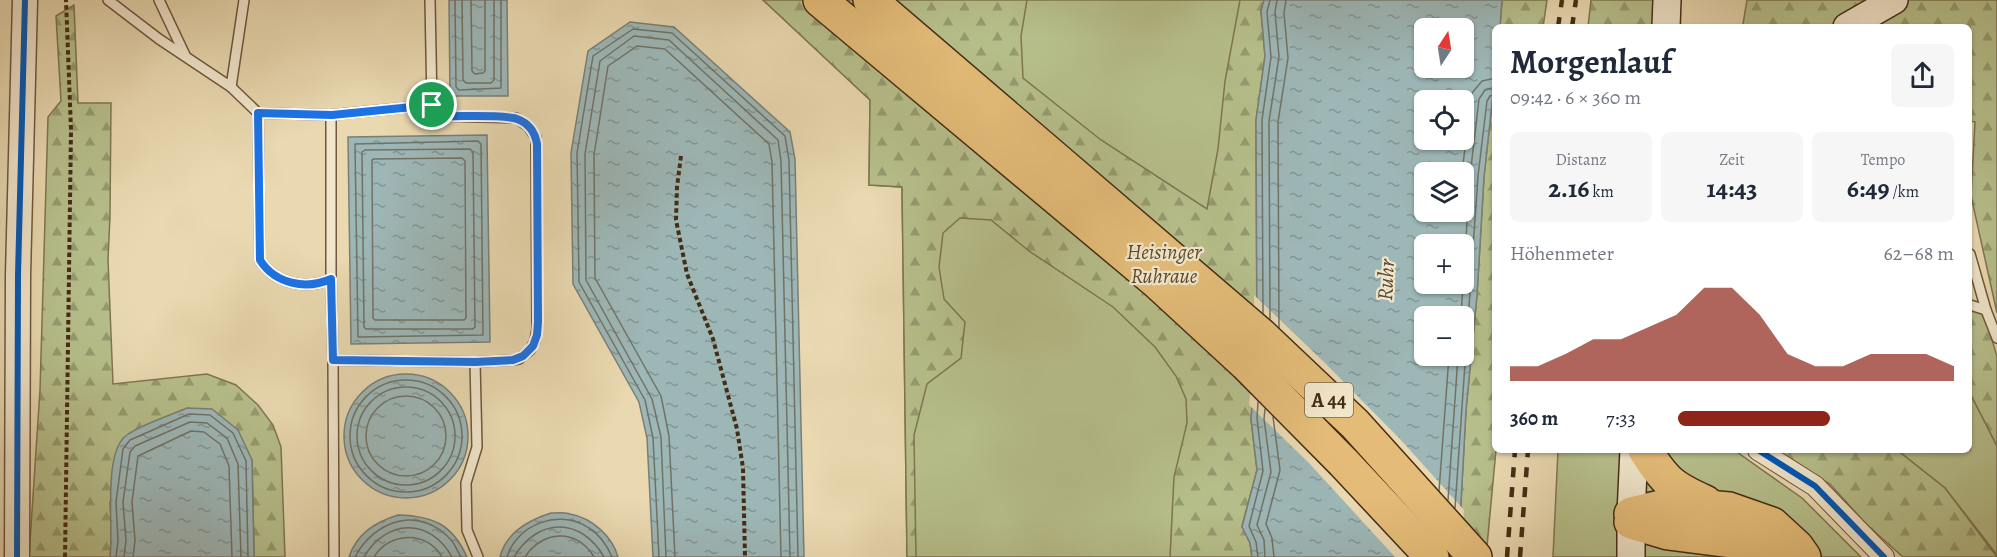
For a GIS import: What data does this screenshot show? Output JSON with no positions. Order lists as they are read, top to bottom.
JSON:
{
  "streets": {
    "highway": ["A 44"]
  },
  "water": ["Ruhr"],
  "parks": ["Heisinger Ruhraue"],
  "north": "top",
  "page": {
    "map_buttons": ["+", "−"],
    "heading": ["Morgenlauf", "09:42 · 6 × 360 m"],
    "stats": [
      ["Distanz", "2.16 km"],
      ["Zeit", "14:43"],
      ["Tempo", "6:49 /km"]
    ],
    "chart": ["Höhenmeter", "62–68 m"],
    "list": [
      {
        "name": "360 m",
        "note": "7:33"
      }
    ]
  }
}
